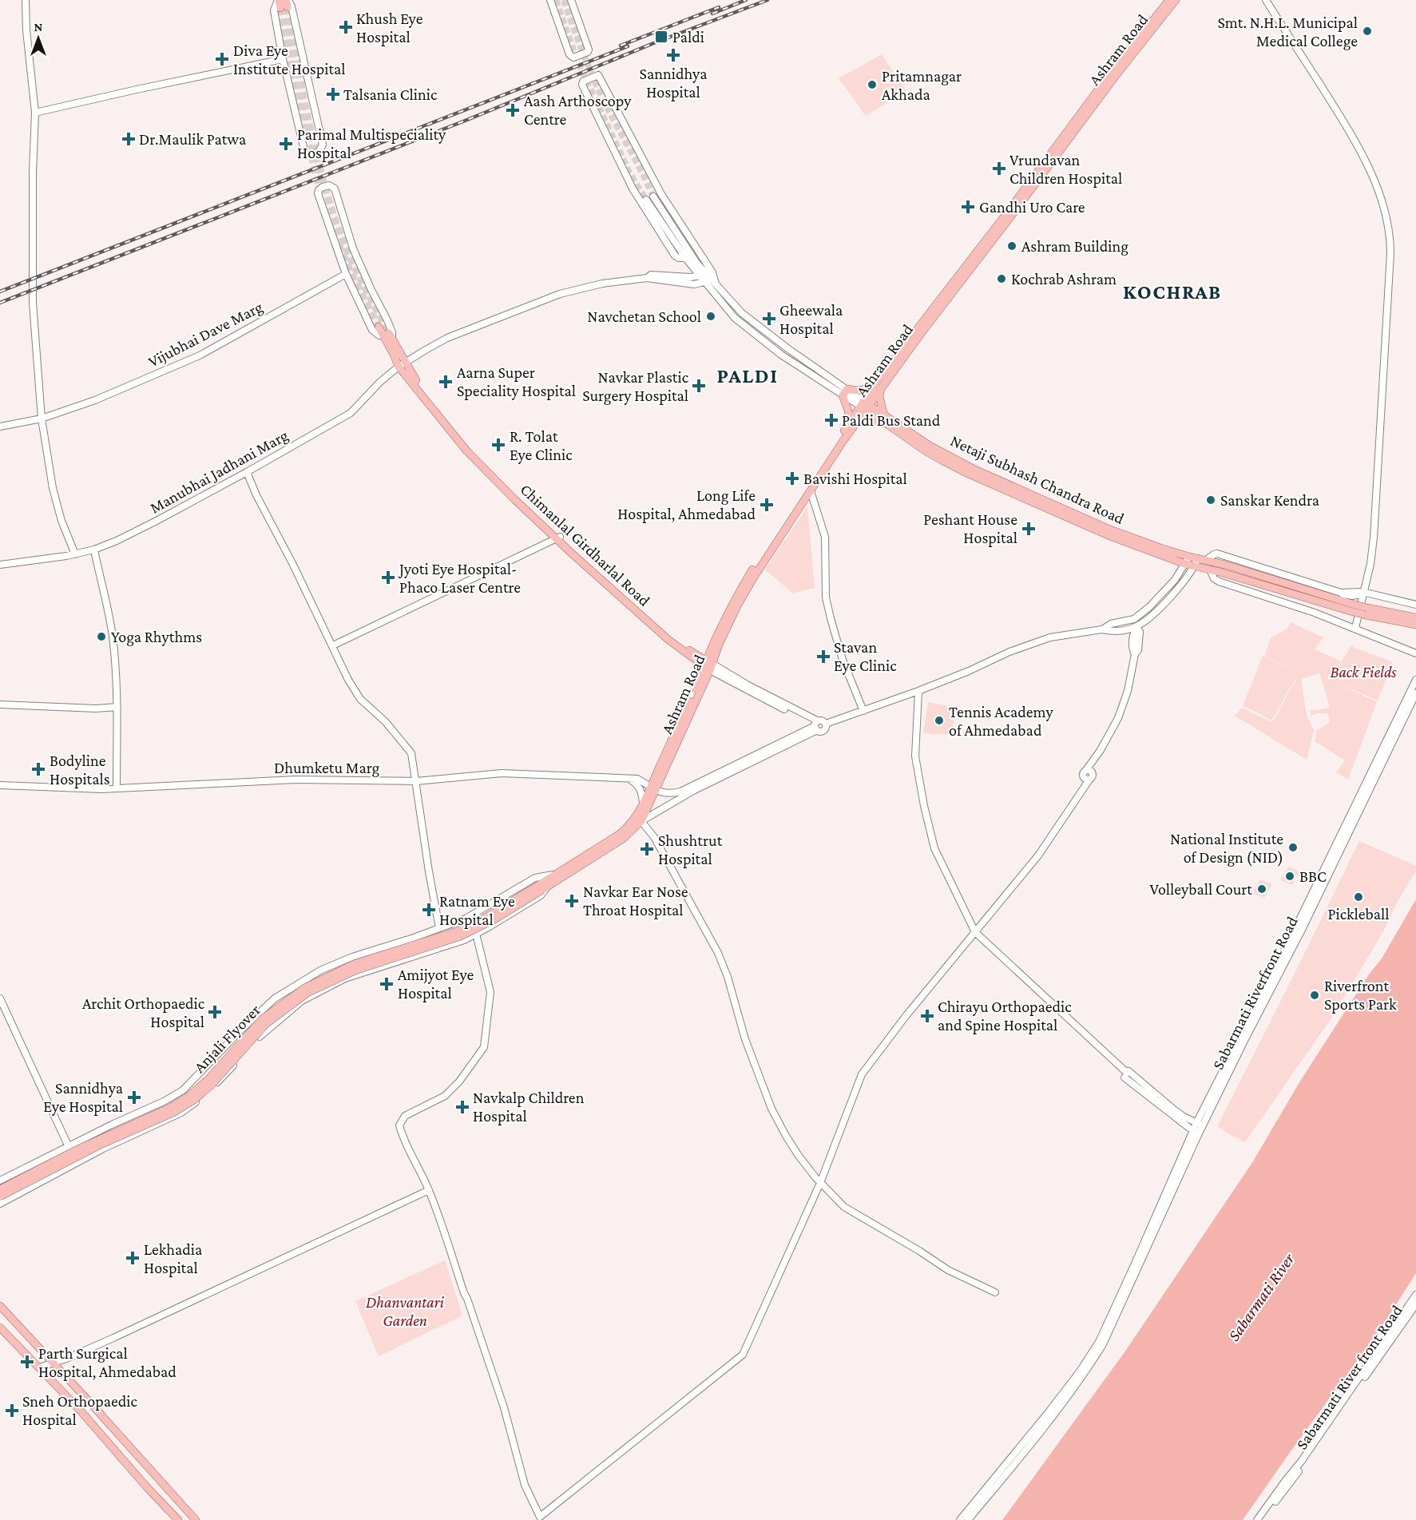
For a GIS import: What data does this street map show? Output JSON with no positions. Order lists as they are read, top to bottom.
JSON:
{
  "streets": {
    "main road": [
      "Ashram Road",
      "Netaji Subhash Chandra Road",
      "Chimanlal Girdharlal Road",
      "Anjali Flyover"
    ],
    "street": [
      "Vijubhai Dave Marg",
      "Manubhai Jadhani Marg",
      "Dhumketu Marg",
      "Sabarmati Riverfront Road",
      "Sabarmati River front Road"
    ]
  },
  "crossings": [
    ["Ashram Road", "Netaji Subhash Chandra Road"],
    ["Ashram Road", "Chimanlal Girdharlal Road"],
    ["Ashram Road", "Dhumketu Marg"],
    ["Ashram Road", "Anjali Flyover"],
    ["Manubhai Jadhani Marg", "Chimanlal Girdharlal Road"],
    ["Chimanlal Girdharlal Road", "Dhumketu Marg"]
  ],
  "districts": ["KOCHRAB", "PALDI"],
  "water": ["Sabarmati River"],
  "parks": ["Back Fields", "Dhanvantari Garden"],
  "places": {
    "health": [
      "Khush Eye Hospital",
      "Sannidhya Hospital",
      "Diva Eye Institute Hospital",
      "Talsania Clinic",
      "Aash Arthoscopy Centre",
      "Dr.Maulik Patwa",
      "Parimal Multispeciality Hospital",
      "Vrundavan Children Hospital",
      "Gandhi Uro Care",
      "Gheewala Hospital",
      "Aarna Super Speciality Hospital",
      "Navkar Plastic Surgery Hospital",
      "Paldi Bus Stand",
      "R. Tolat Eye Clinic",
      "Bavishi Hospital",
      "Long Life Hospital, Ahmedabad",
      "Peshant House Hospital",
      "Jyoti Eye Hospital- Phaco Laser Centre",
      "Stavan Eye Clinic",
      "Bodyline Hospitals",
      "Shushtrut Hospital",
      "Navkar Ear Nose Throat Hospital",
      "Ratnam Eye Hospital",
      "Amijyot Eye Hospital",
      "Archit Orthopaedic Hospital",
      "Chirayu Orthopaedic and Spine Hospital",
      "Sannidhya Eye Hospital",
      "Navkalp Children Hospital",
      "Lekhadia Hospital",
      "Parth Surgical Hospital, Ahmedabad",
      "Sneh Orthopaedic Hospital"
    ],
    "other": [
      "Smt. N.H.L. Municipal Medical College",
      "Pritamnagar Akhada",
      "Ashram Building",
      "Kochrab Ashram",
      "Navchetan School",
      "Sanskar Kendra",
      "Yoga Rhythms",
      "Tennis Academy of Ahmedabad",
      "National Institute of Design (NID)",
      "BBC",
      "Volleyball Court",
      "Pickleball",
      "Riverfront Sports Park"
    ],
    "transit": ["Paldi"]
  },
  "north": "top"
}
